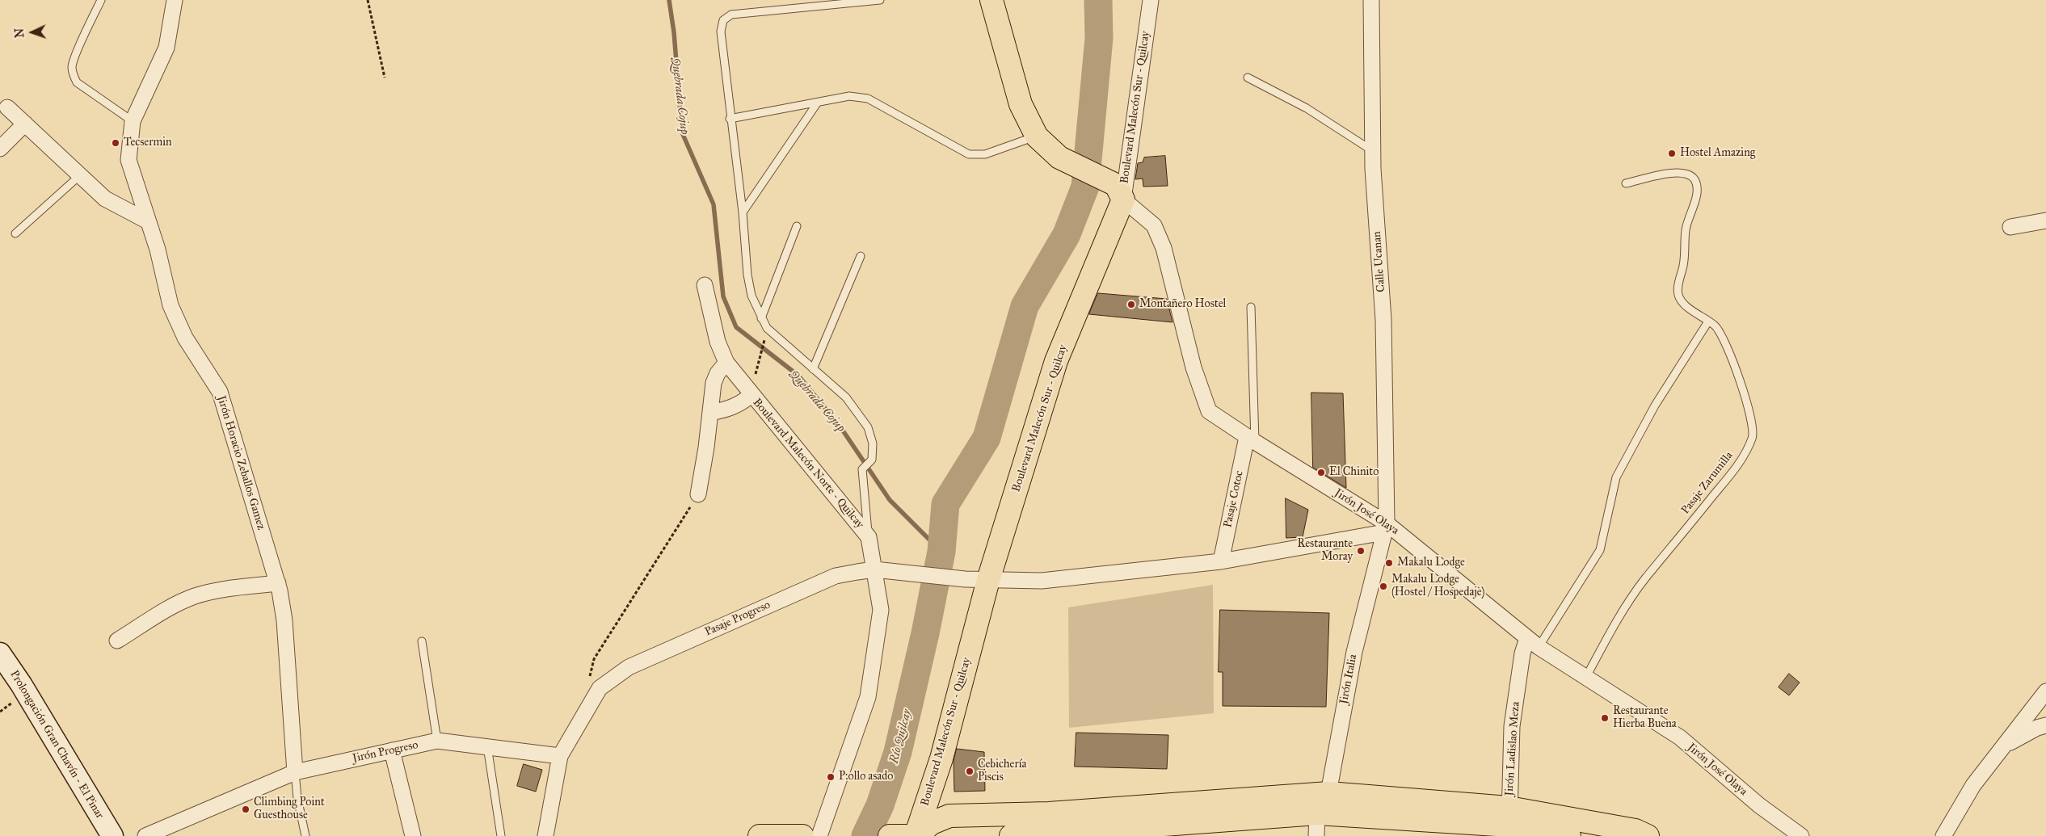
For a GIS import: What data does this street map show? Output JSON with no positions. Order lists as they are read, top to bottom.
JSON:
{
  "streets": {
    "main road": ["Boulevard Malecón Sur - Quilcay", "Prolongación Gran Chavín - El Pinar"],
    "street": [
      "Calle Ucanan",
      "Jirón Horacio Zeballos Gamez",
      "Boulevard Malecón Norte - Quilcay",
      "Pasaje Cotoc",
      "Jirón José Olaya",
      "Pasaje Progreso",
      "Jirón Italia",
      "Jirón Ladislao Meza",
      "Jirón Progreso"
    ],
    "lane": ["Pasaje Zarumilla"]
  },
  "crossings": [
    ["Boulevard Malecón Sur - Quilcay", "Jirón José Olaya"],
    ["Calle Ucanan", "Jirón José Olaya"],
    ["Calle Ucanan", "Jirón Italia"],
    ["Jirón Horacio Zeballos Gamez", "Jirón Progreso"],
    ["Boulevard Malecón Norte - Quilcay", "Pasaje Progreso"],
    ["Pasaje Zarumilla", "Jirón José Olaya"],
    ["Pasaje Cotoc", "Jirón José Olaya"],
    ["Jirón José Olaya", "Pasaje Progreso"],
    ["Jirón José Olaya", "Jirón Italia"],
    ["Jirón José Olaya", "Jirón Ladislao Meza"]
  ],
  "water": ["Quebrada Cojup", "Río Quilcay"],
  "places": [
    "Tecsermin",
    "Hostel Amazing",
    "Montañero Hostel",
    "El Chinito",
    "Restaurante Moray",
    "Makalu Lodge",
    "Makalu Lodge (Hostel / Hospedaje)",
    "Restaurante Hierba Buena",
    "Cebichería Piscis",
    "P:ollo asado",
    "Climbing Point Guesthouse"
  ],
  "north": "left"
}
